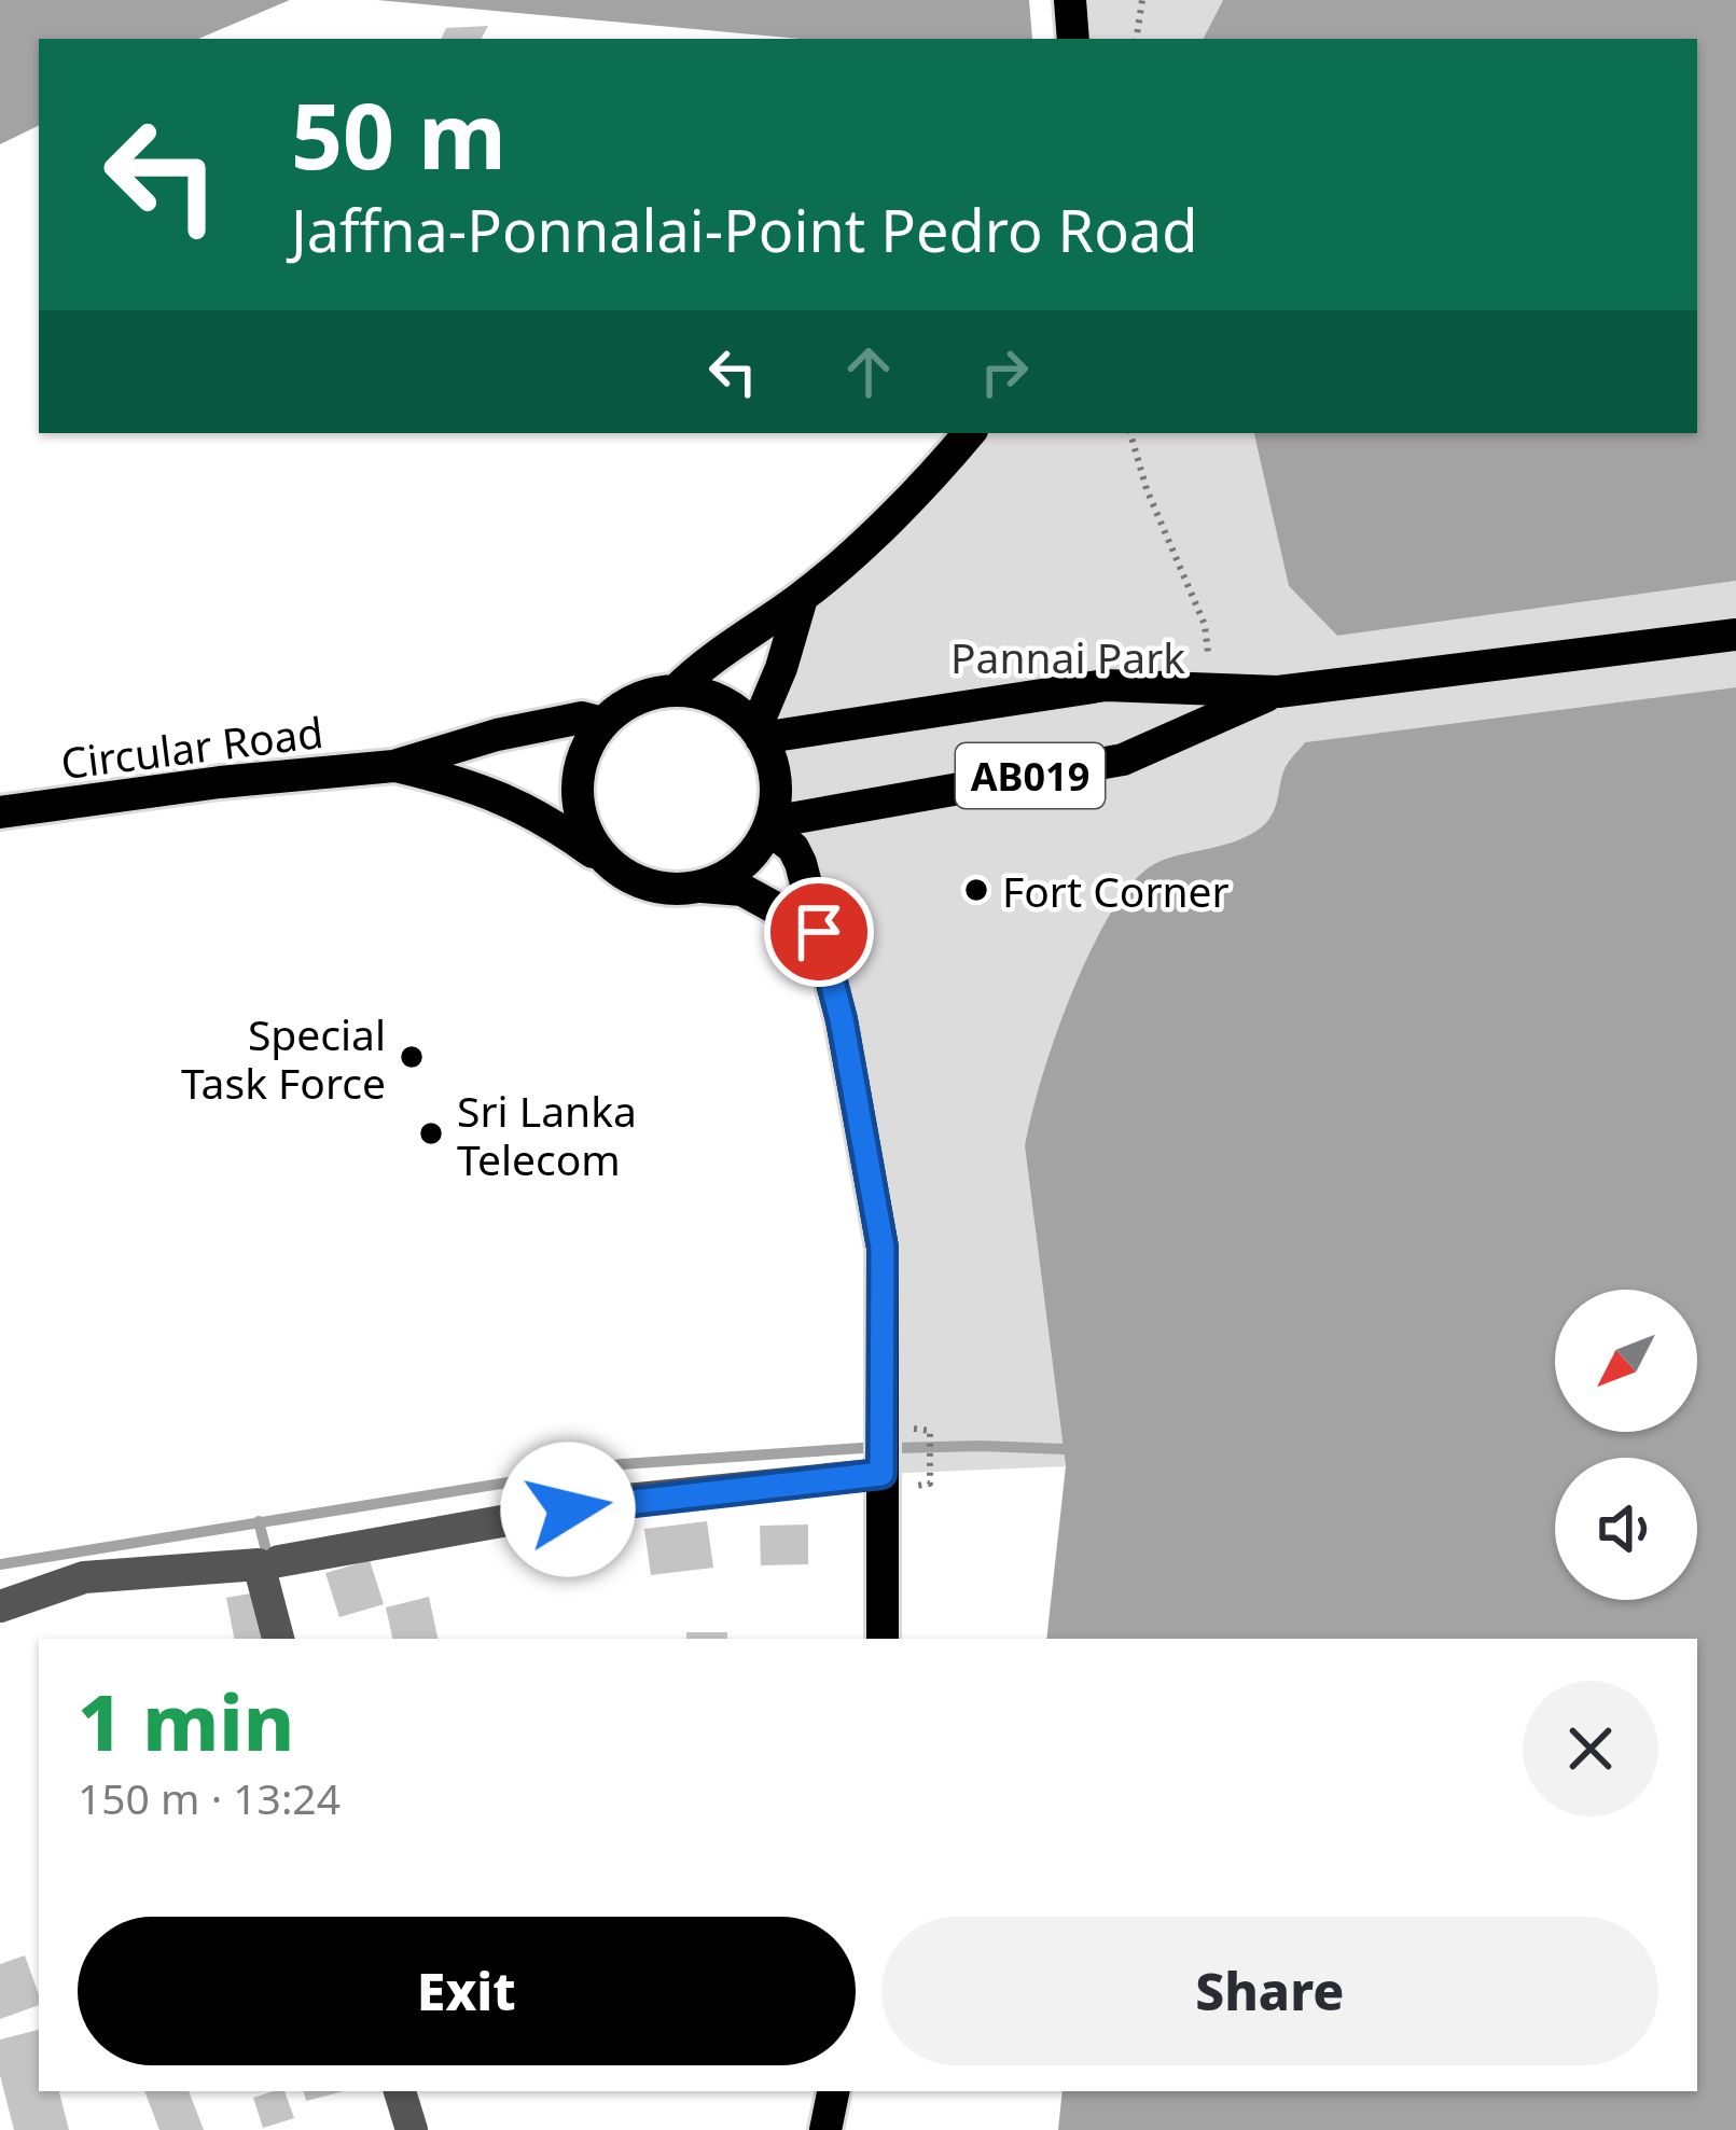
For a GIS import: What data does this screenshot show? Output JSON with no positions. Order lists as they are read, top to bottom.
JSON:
{
  "streets": {
    "main road": ["Circular Road", "AB019"]
  },
  "crossings": [
    ["Circular Road", "AB019"]
  ],
  "parks": ["Pannai Park"],
  "places": ["Fort Corner", "Special Task Force", "Sri Lanka Telecom"],
  "north": "bottom left",
  "page": {
    "turn": ["50 m", "Jaffna-Ponnalai-Point Pedro Road"],
    "heading": ["1 min", "150 m · 13:24"],
    "buttons": ["Exit", "Share"]
  }
}
